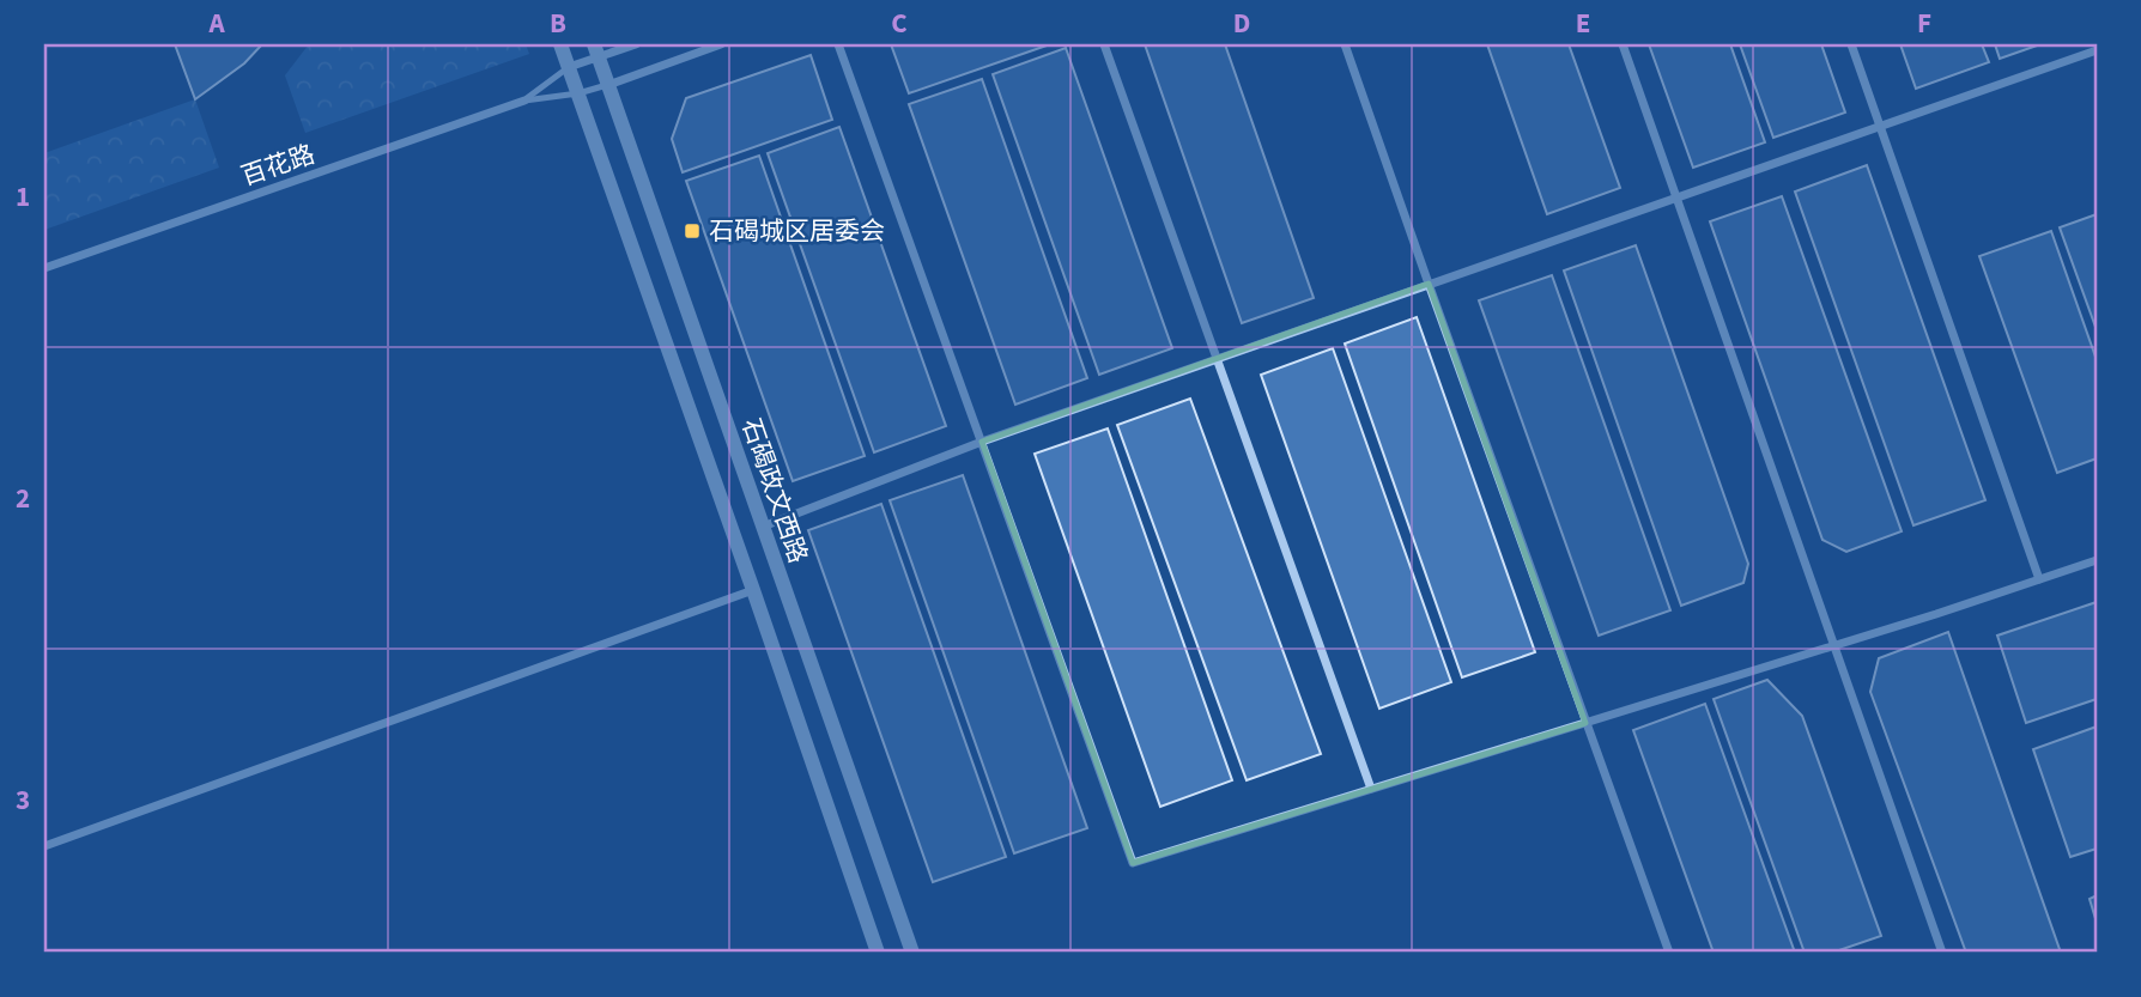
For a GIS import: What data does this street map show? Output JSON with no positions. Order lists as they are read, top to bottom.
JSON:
{
  "streets": {
    "street": ["百花路", "石碣政文西路"]
  },
  "places": {
    "transit": ["石碣城区居委会"]
  },
  "grid": {
    "columns": [
      "A",
      "B",
      "C",
      "D",
      "E",
      "F"
    ],
    "rows": ["1", "2", "3"]
  }
}
